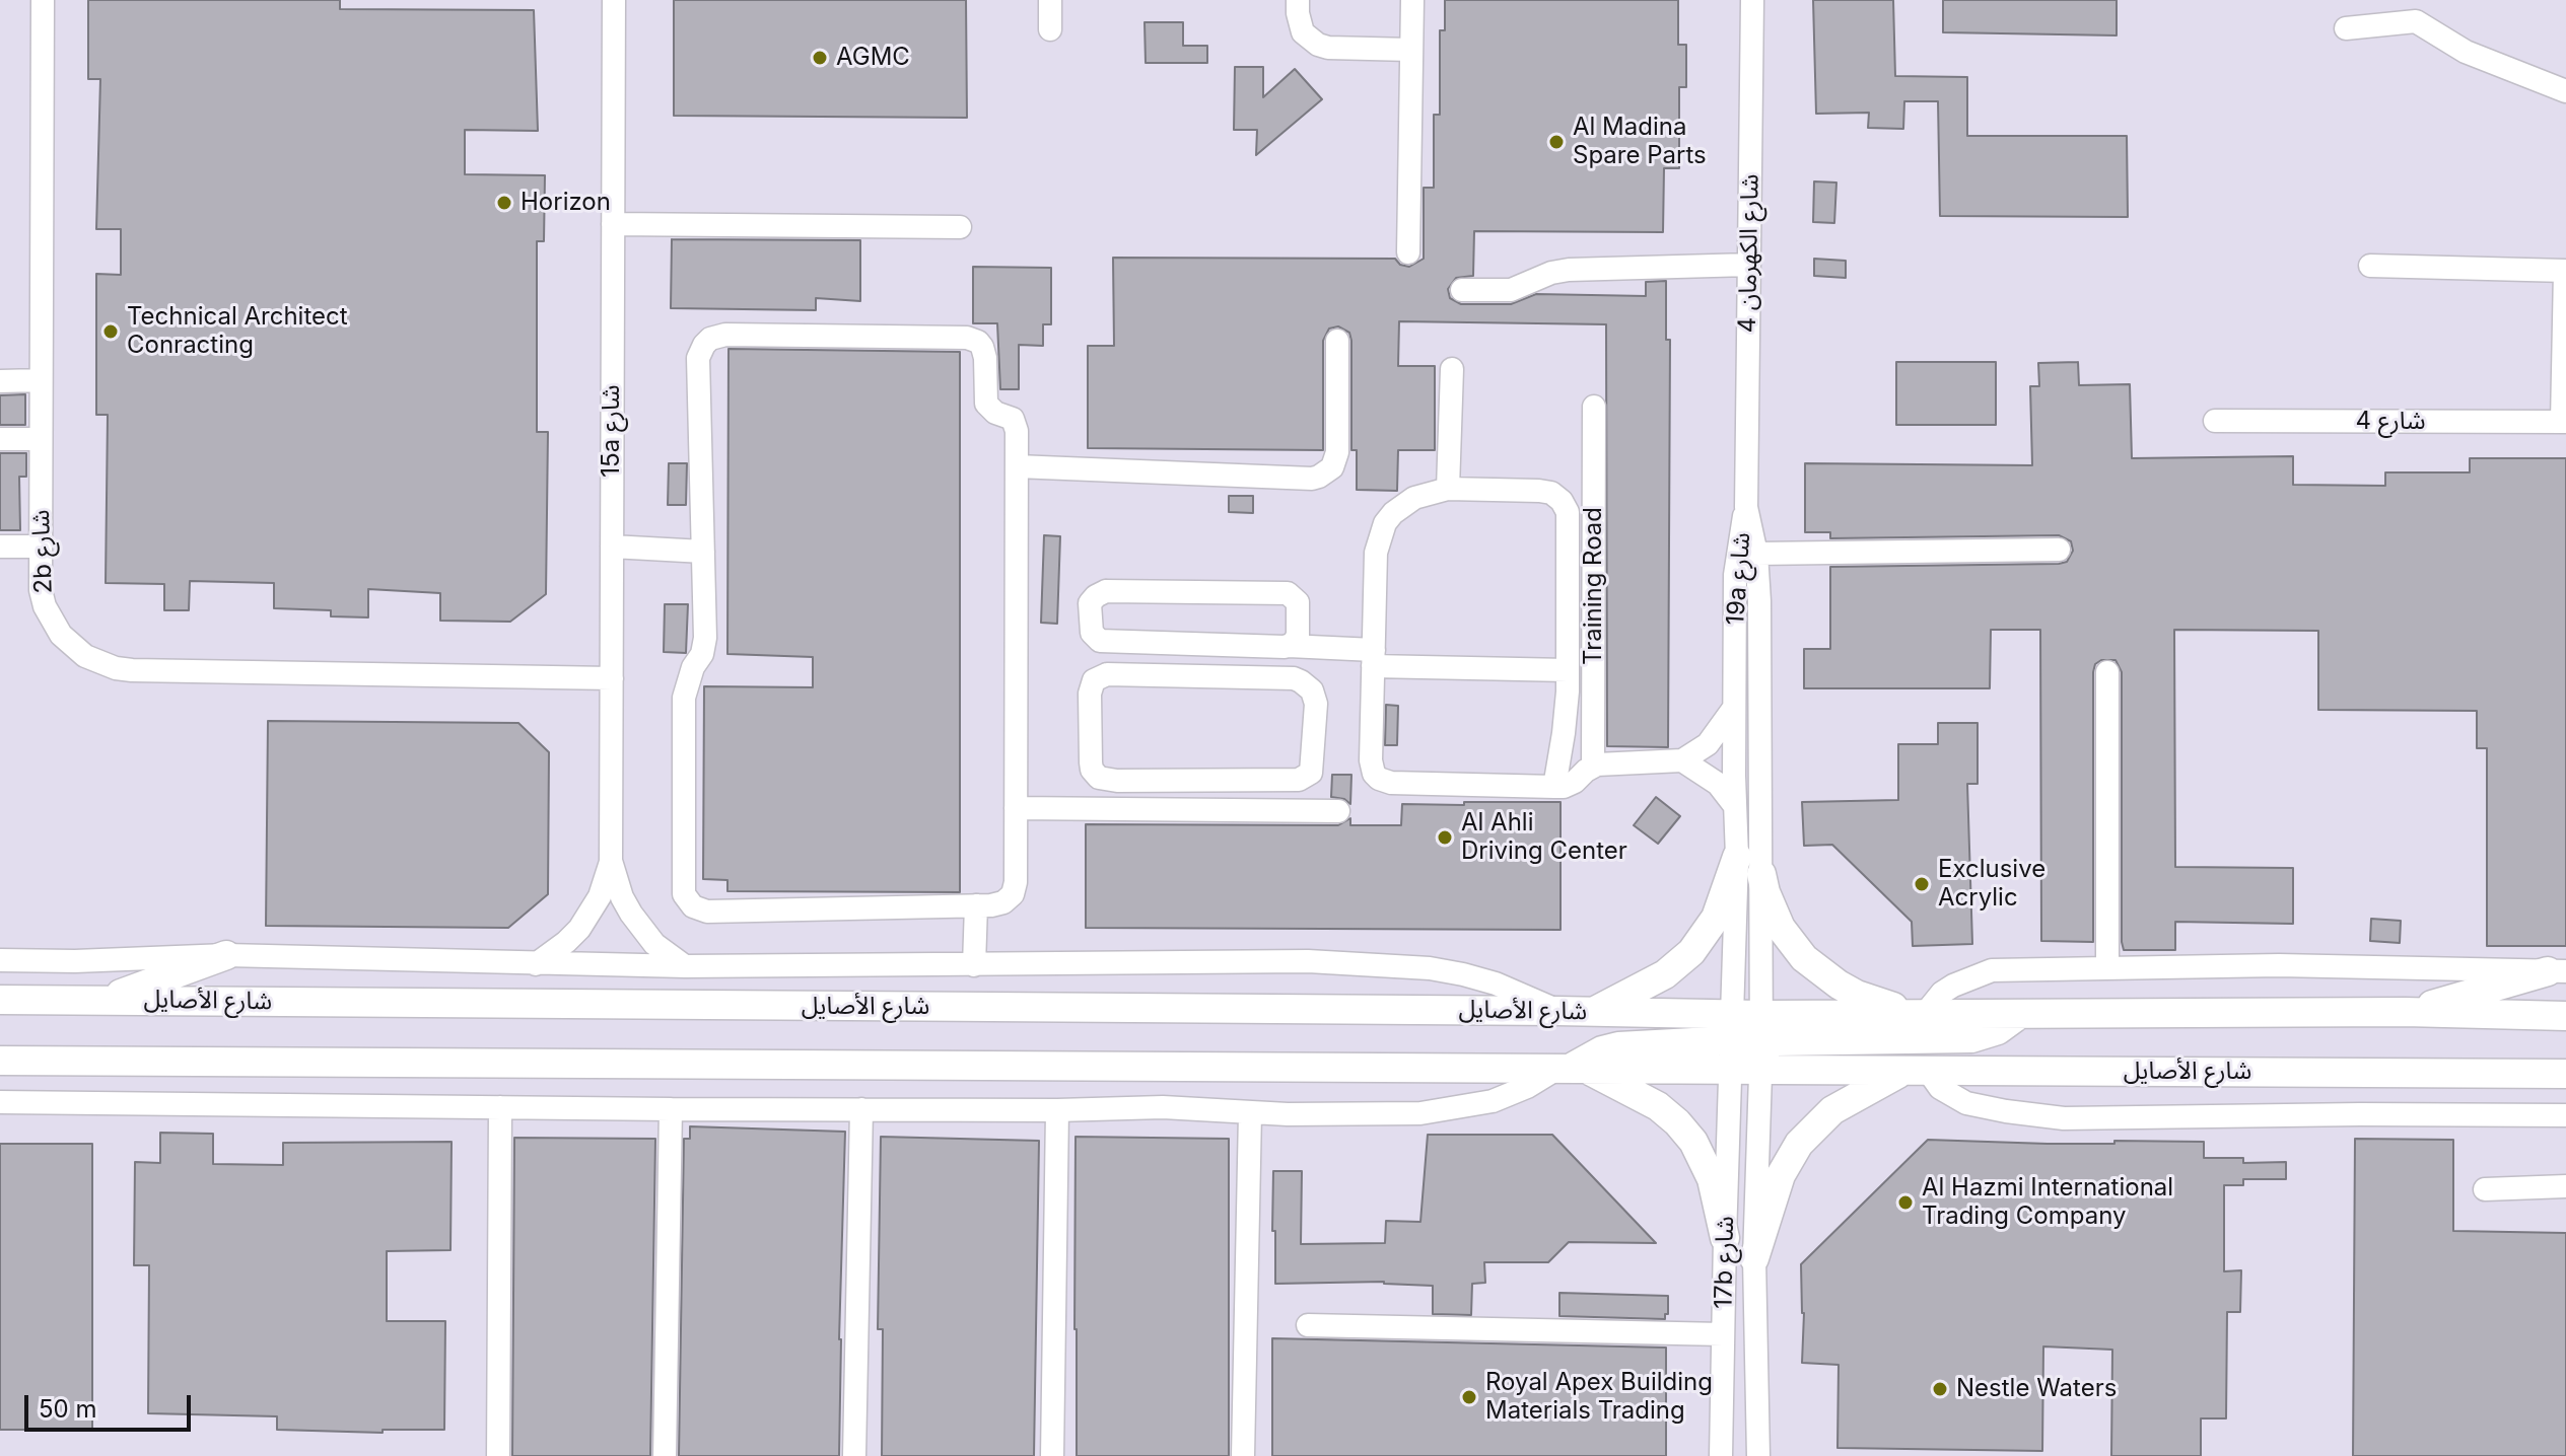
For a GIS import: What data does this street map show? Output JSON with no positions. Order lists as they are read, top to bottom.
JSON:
{
  "streets": {
    "main road": ["شارع الأصايل"],
    "street": [
      "شارع الكهرمان 4",
      "شارع 4",
      "15a شارع",
      "2b شارع",
      "19a شارع",
      "Training Road",
      "17b شارع"
    ]
  },
  "crossings": [
    ["شارع الكهرمان 4", "19a شارع"],
    ["15a شارع", "2b شارع"],
    ["19a شارع", "شارع الأصايل"],
    ["19a شارع", "17b شارع"],
    ["شارع الأصايل", "17b شارع"]
  ],
  "places": [
    "AGMC",
    "Al Madina Spare Parts",
    "Horizon",
    "Technical Architect Conracting",
    "Al Ahli Driving Center",
    "Exclusive Acrylic",
    "Al Hazmi International Trading Company",
    "Nestle Waters",
    "Royal Apex Building Materials Trading"
  ],
  "scale_bar": "50 m"
}
